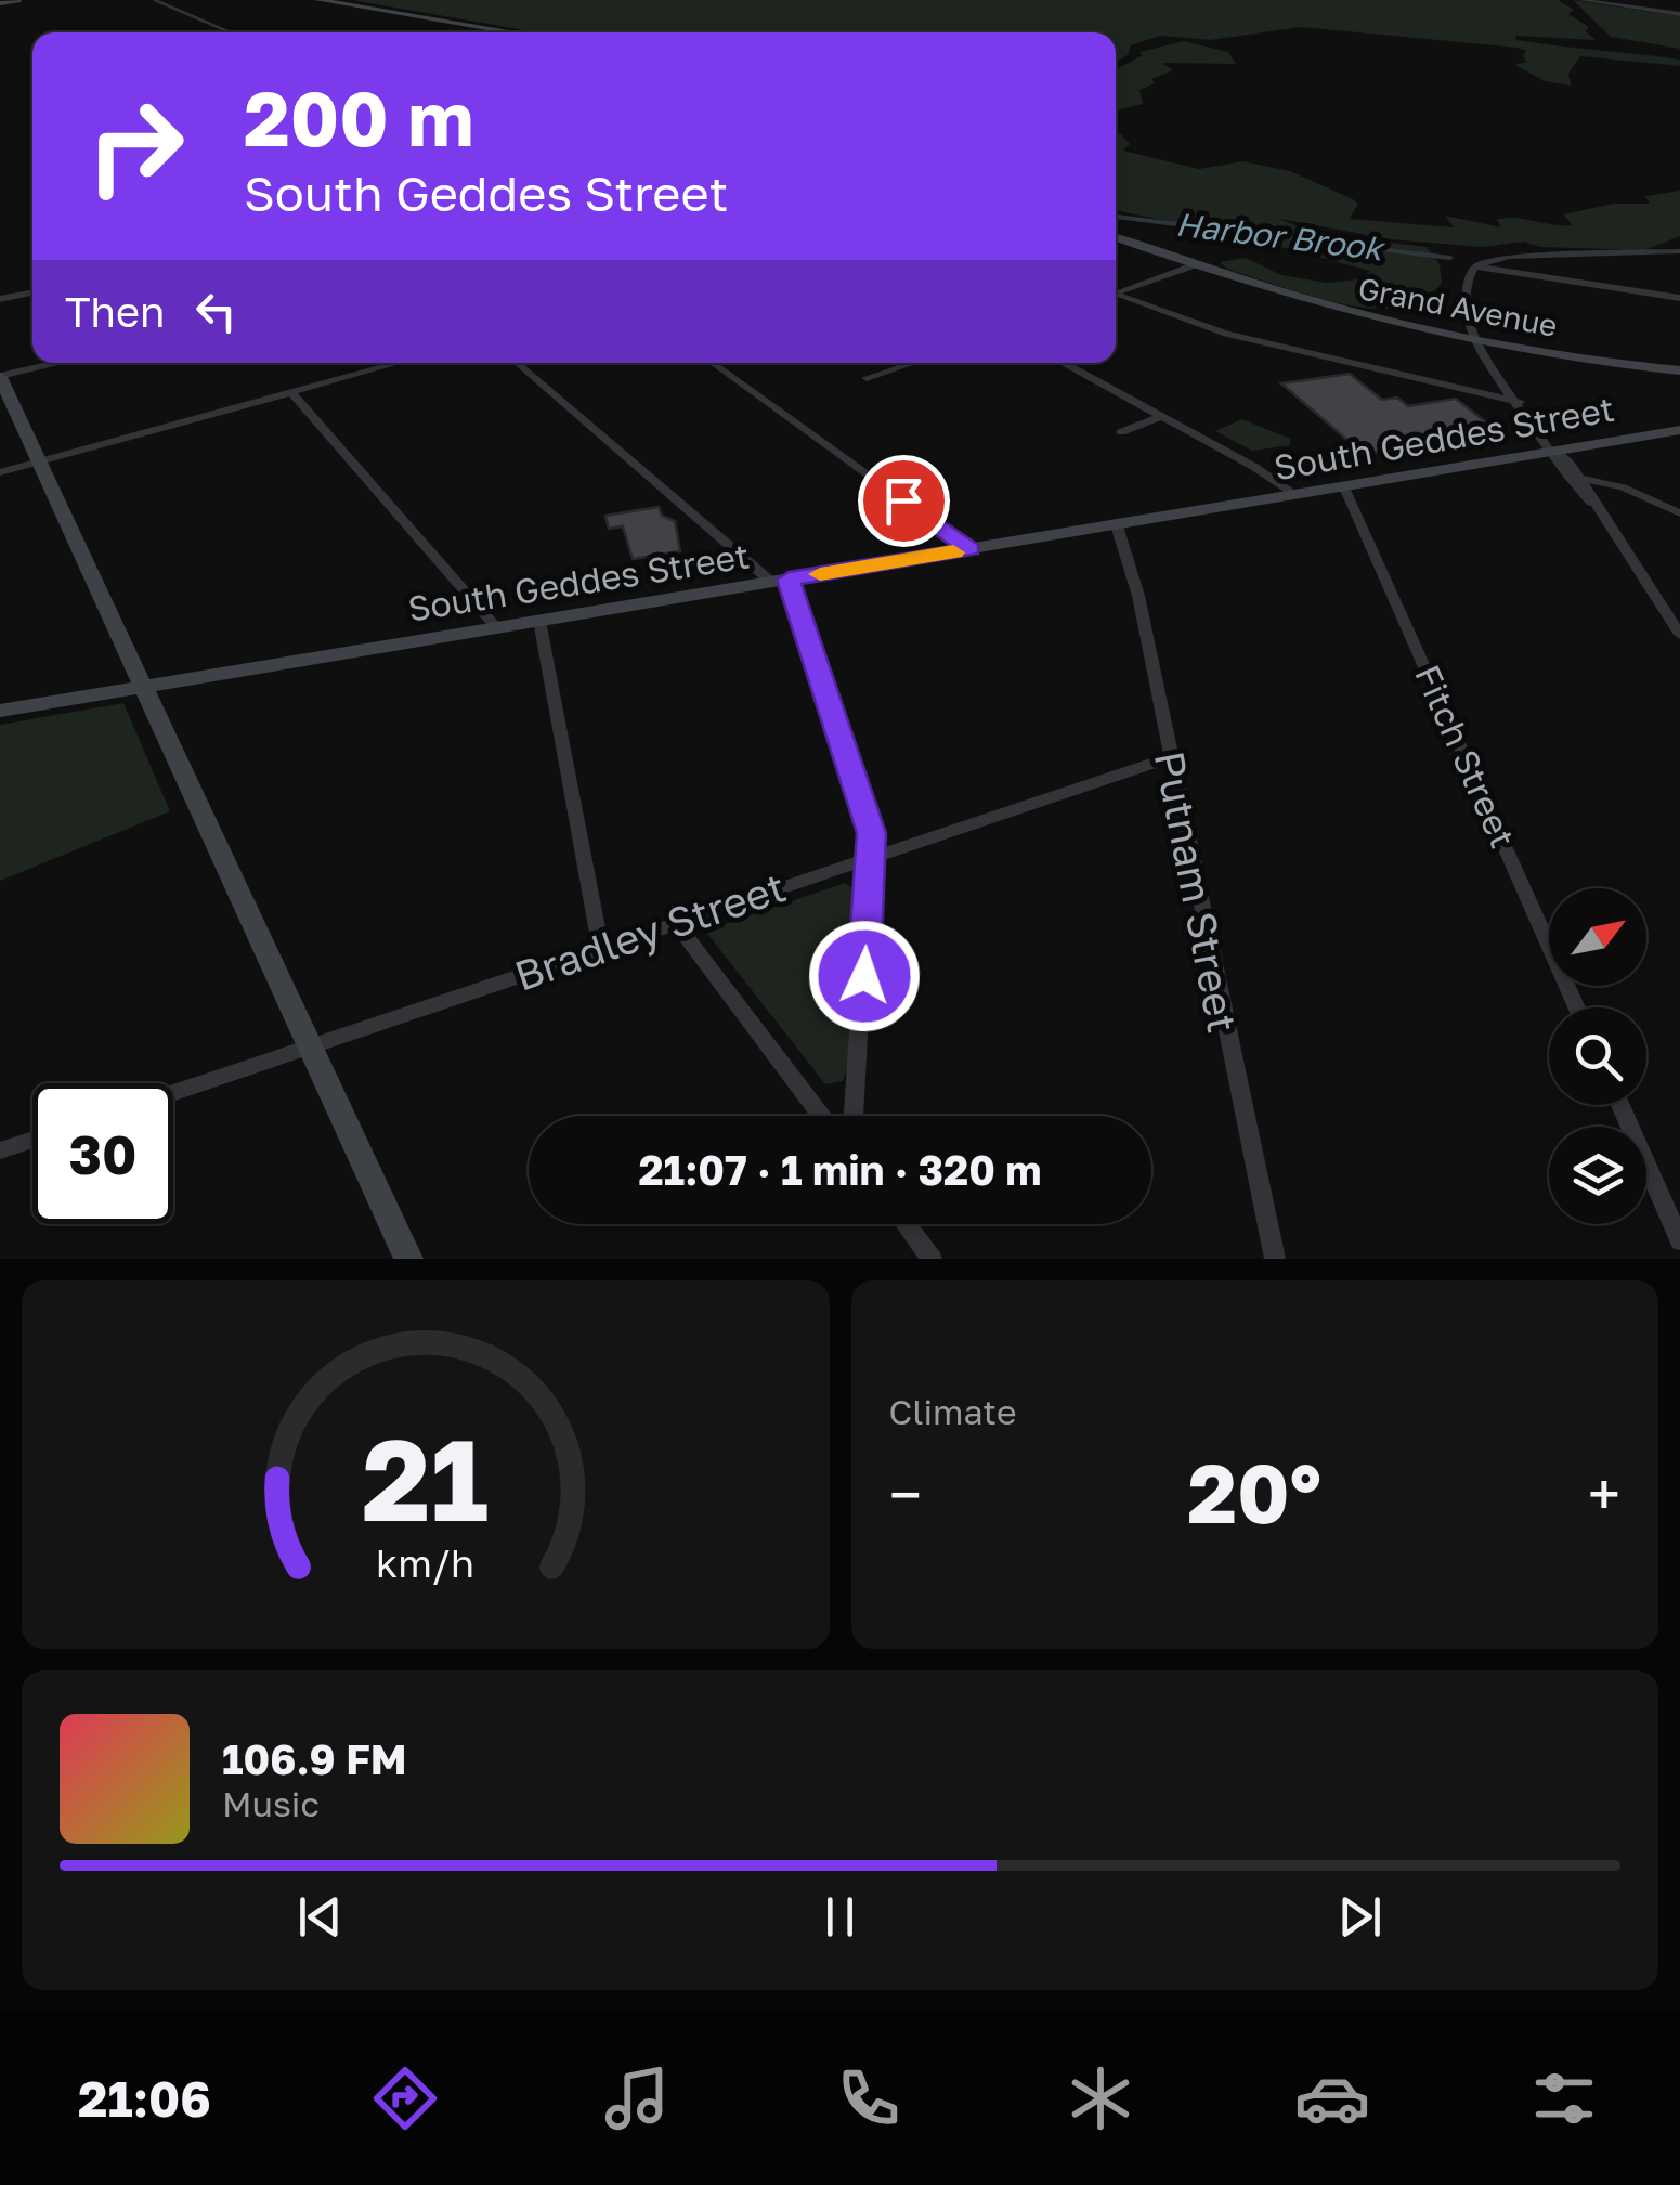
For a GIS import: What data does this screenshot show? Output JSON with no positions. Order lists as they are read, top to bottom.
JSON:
{
  "streets": {
    "main road": ["Grand Avenue", "South Geddes Street"],
    "street": ["Fitch Street", "Putnam Street", "Bradley Street"]
  },
  "crossings": [
    ["South Geddes Street", "Fitch Street"],
    ["South Geddes Street", "Putnam Street"],
    ["Putnam Street", "Bradley Street"]
  ],
  "water": ["Harbor Brook"],
  "north": "top right",
  "page": {
    "turn": ["200 m", "South Geddes Street"],
    "then": "Then",
    "limit": "30",
    "trip": "21:07 · 1 min · 320 m",
    "tile": "Climate",
    "heat": ["−", "20°", "+"],
    "song": ["106.9 FM", "Music"],
    "tabs": "21:06",
    "gauge": ["21", "km/h"]
  }
}
